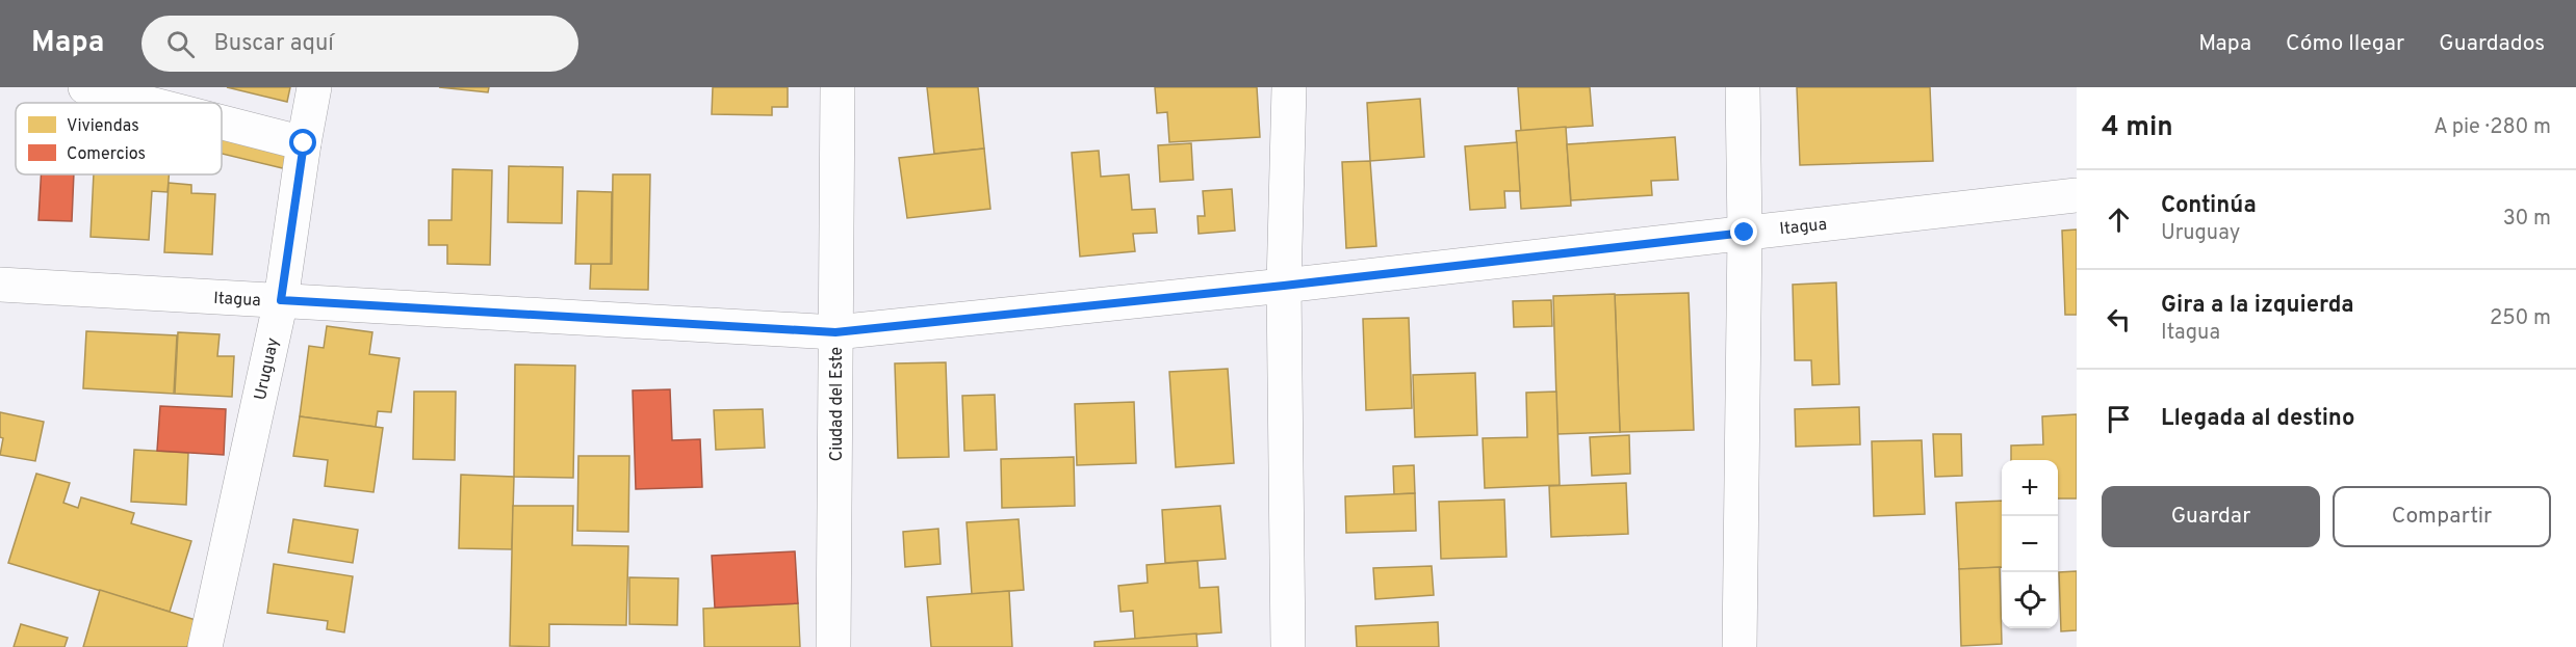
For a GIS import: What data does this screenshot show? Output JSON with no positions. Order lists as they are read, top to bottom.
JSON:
{
  "streets": {
    "street": ["Itagua", "Uruguay", "Ciudad del Este"]
  },
  "crossings": [
    ["Itagua", "Uruguay"],
    ["Itagua", "Ciudad del Este"]
  ],
  "legend": ["Viviendas", "Comercios"],
  "page": {
    "header": "Mapa",
    "search": "Buscar aquí",
    "nav": ["Mapa", "Cómo llegar", "Guardados"],
    "heading": ["4 min", "A pie · 280 m"],
    "list": [
      ["Continúa", "Uruguay", "30 m"],
      ["Gira a la izquierda", "Itagua", "250 m"],
      "Llegada al destino"
    ],
    "map_buttons": ["+", "−"],
    "buttons": ["Guardar", "Compartir"]
  }
}
